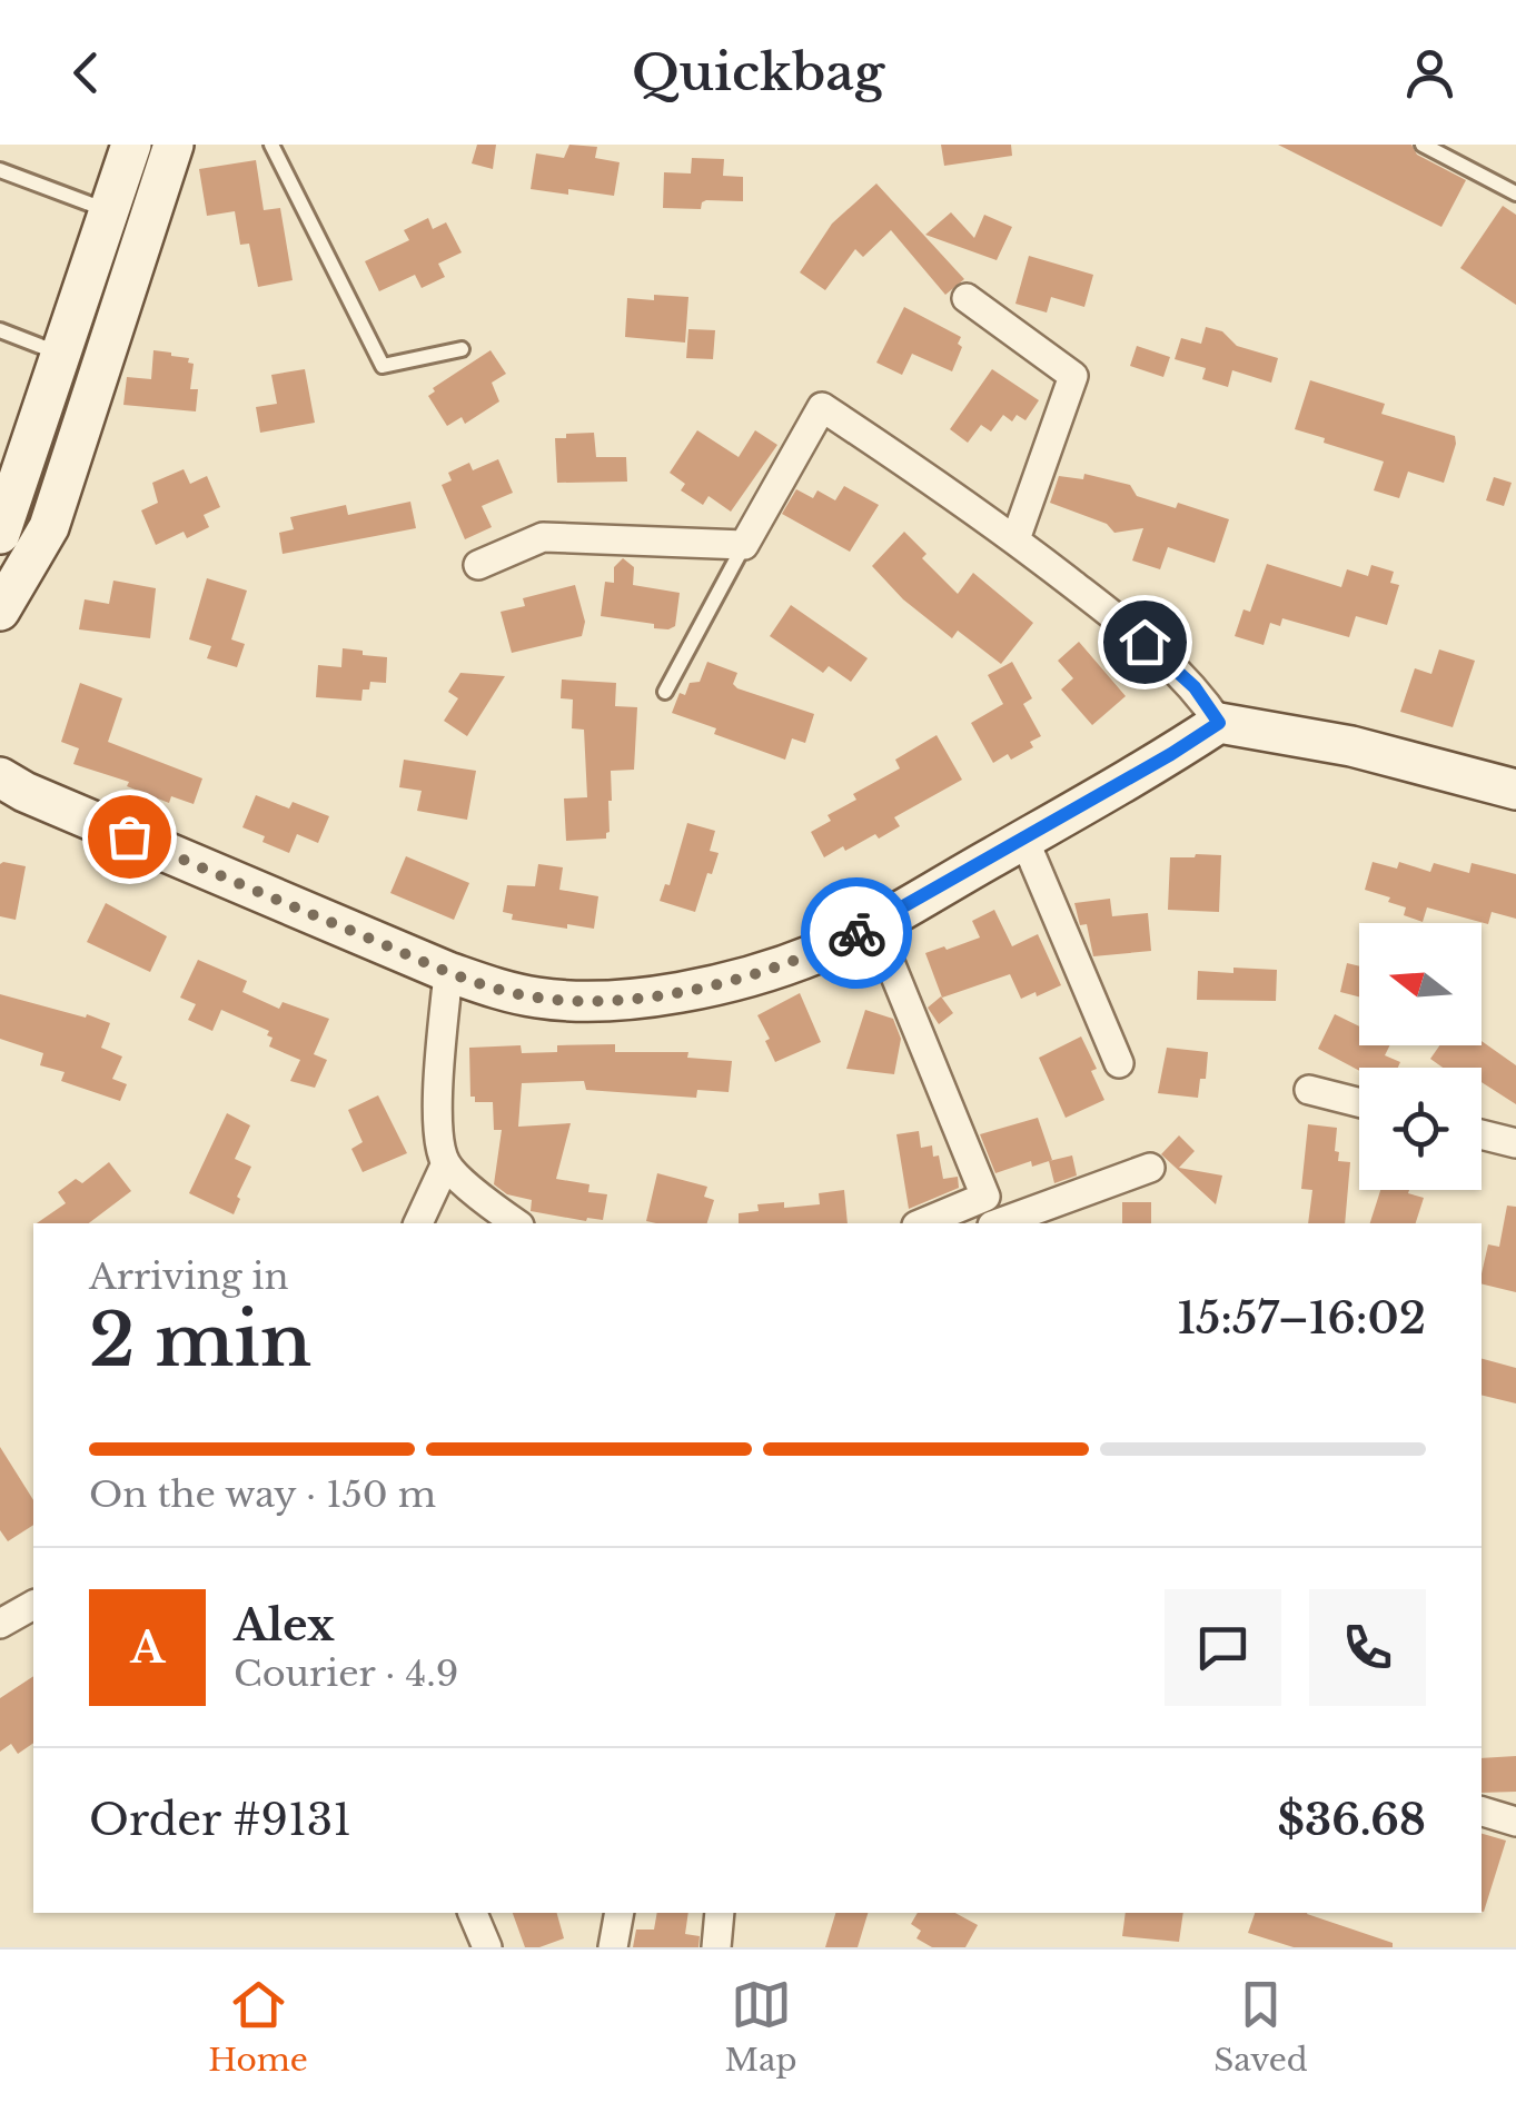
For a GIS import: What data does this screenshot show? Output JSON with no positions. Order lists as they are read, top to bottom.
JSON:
{
  "north": "left",
  "page": {
    "header": "Quickbag",
    "heading": ["2 min", "Arriving in", "15:57–16:02"],
    "panel": [
      "Alex",
      "Courier · 4.9",
      "Order #9131",
      "$36.68"
    ],
    "bar": "On the way · 150 m",
    "round": "A",
    "tabs": ["Home", "Map", "Saved"]
  }
}
